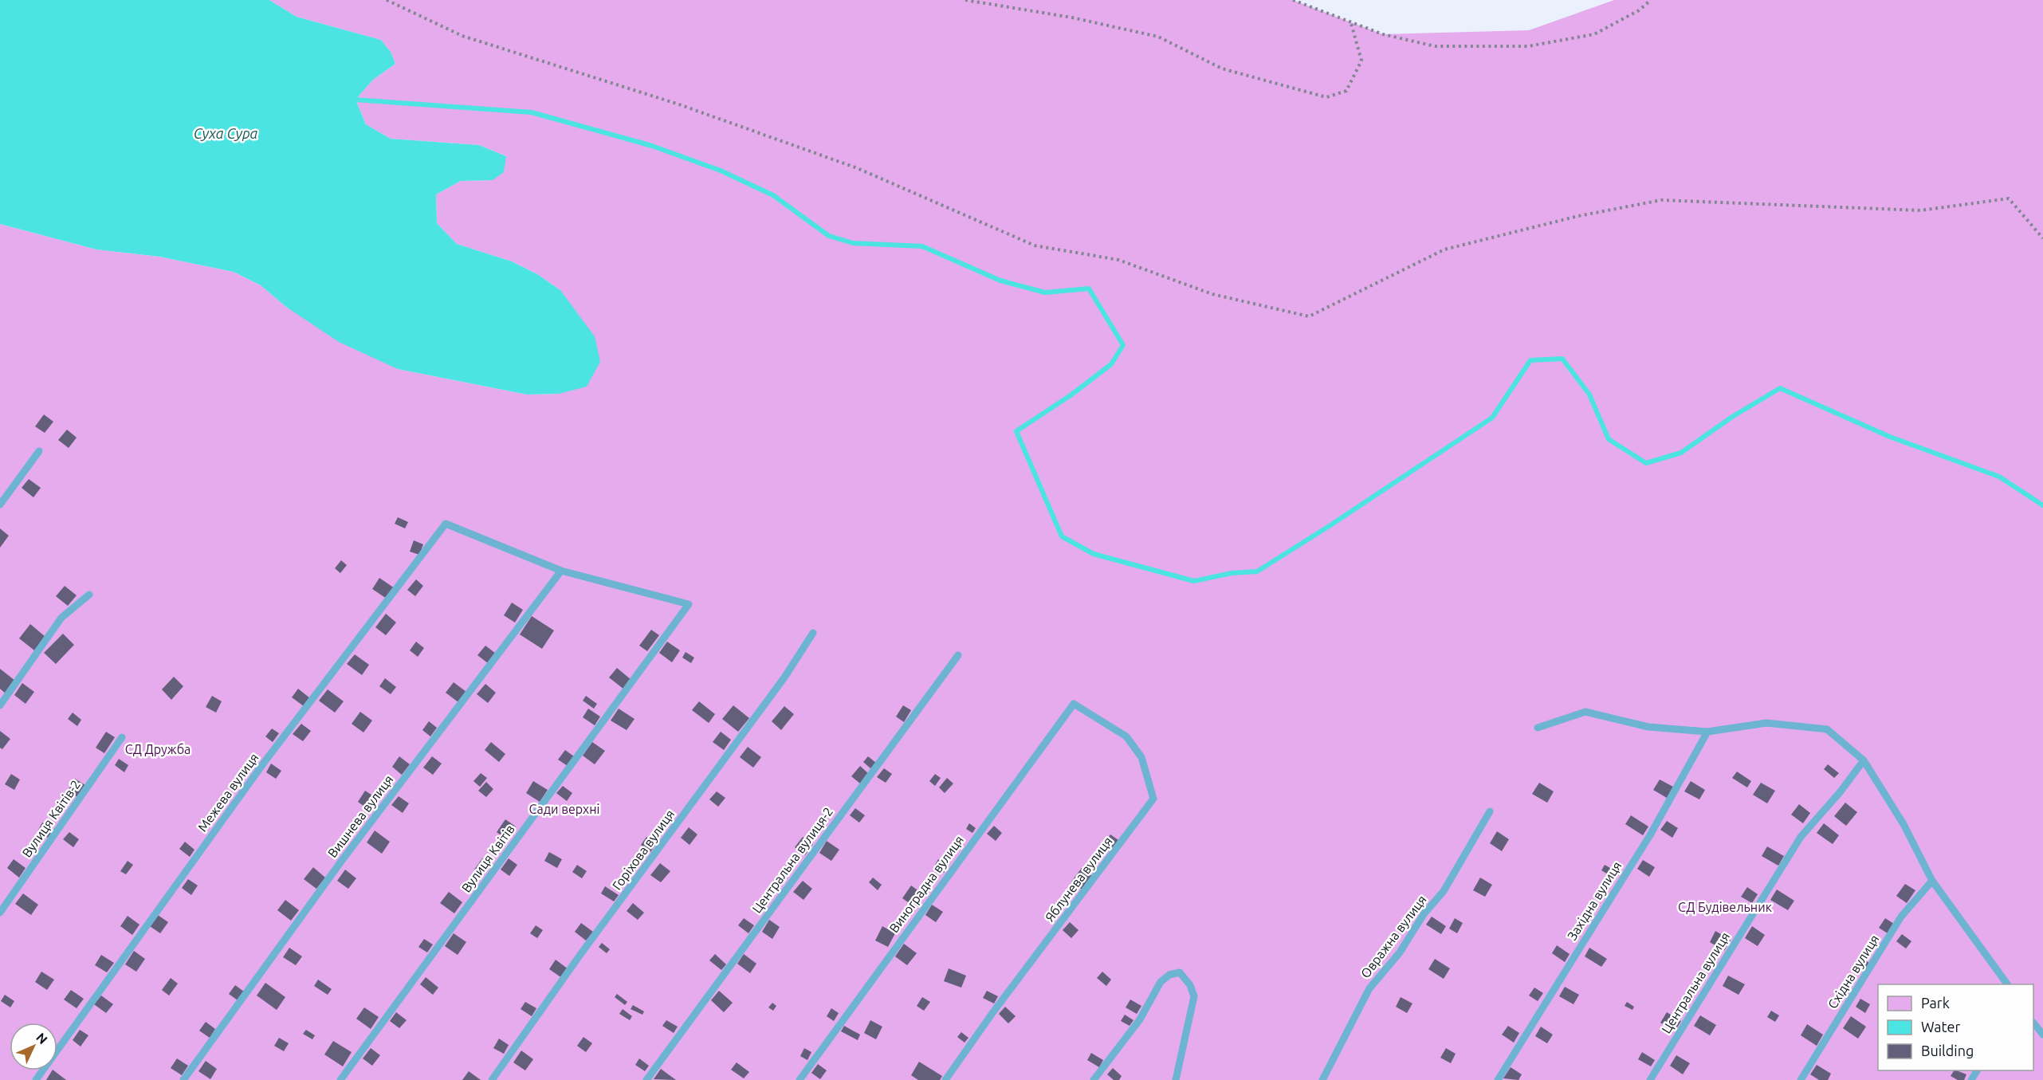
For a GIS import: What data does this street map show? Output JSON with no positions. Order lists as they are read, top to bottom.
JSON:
{
  "streets": {
    "lane": [
      "Межева вулиця",
      "Вишнева вулиця",
      "Вулиця Квітів-2",
      "Горіхова вулиця",
      "Вулиця Квітів",
      "Центральна вулиця-2",
      "Яблунева вулиця",
      "Виноградна вулиця",
      "Західна вулиця",
      "Овражна вулиця",
      "Східна вулиця",
      "Центральна вулиця"
    ]
  },
  "crossings": [
    ["Межева вулиця", "Вишнева вулиця"],
    ["Межева вулиця", "Вулиця Квітів"],
    ["Вишнева вулиця", "Вулиця Квітів"],
    ["Яблунева вулиця", "Виноградна вулиця"]
  ],
  "water": ["Суха Сура"],
  "parks": ["СД Дружба", "Сади верхні", "СД Будівельник"],
  "legend": ["Park", "Water", "Building"],
  "north": "top right"
}
